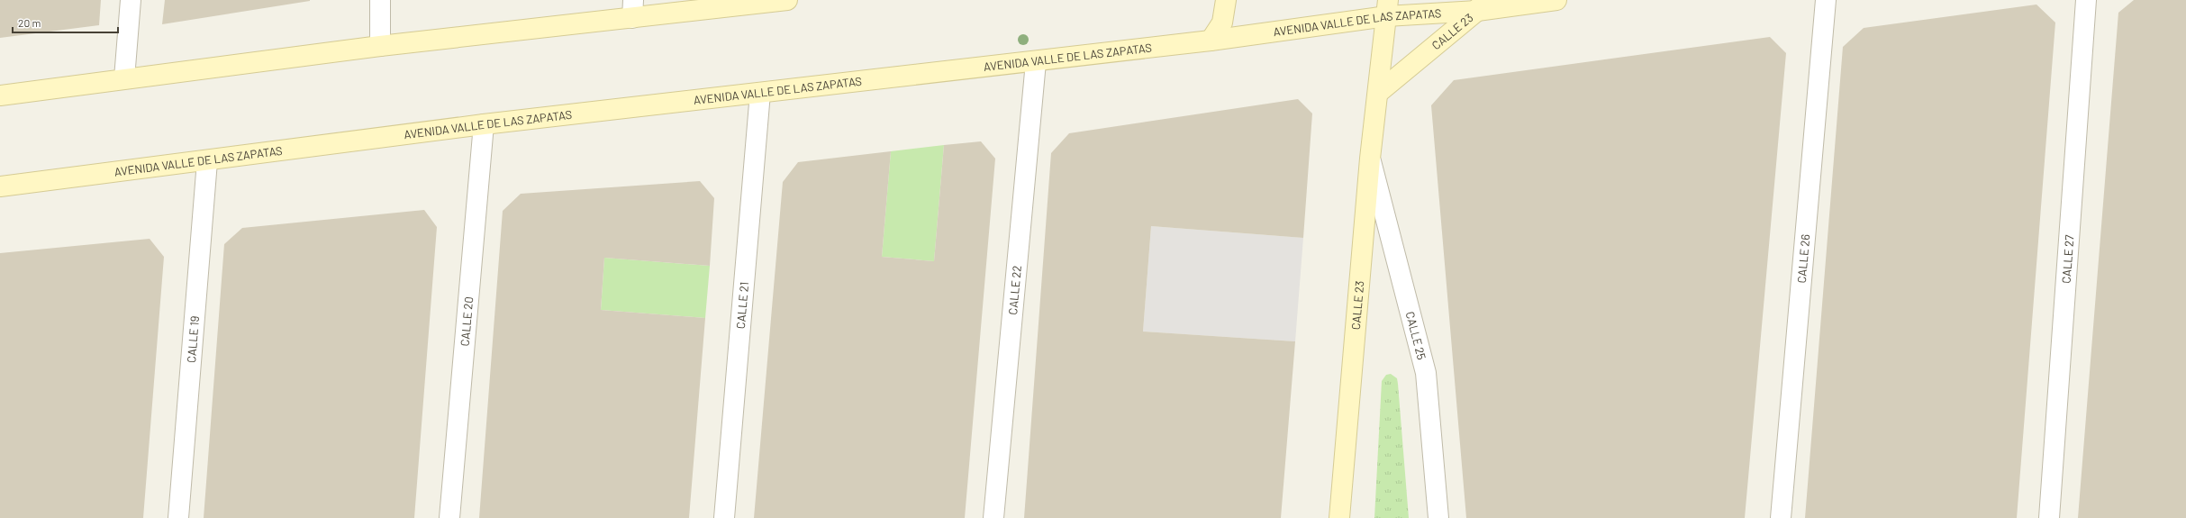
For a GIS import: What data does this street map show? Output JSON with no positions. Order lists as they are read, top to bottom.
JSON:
{
  "streets": {
    "main road": ["AVENIDA VALLE DE LAS ZAPATAS", "CALLE 23"],
    "street": [
      "CALLE 26",
      "CALLE 27",
      "CALLE 22",
      "CALLE 21",
      "CALLE 20",
      "CALLE 25",
      "CALLE 19"
    ]
  },
  "crossings": [
    ["AVENIDA VALLE DE LAS ZAPATAS", "CALLE 23"],
    ["AVENIDA VALLE DE LAS ZAPATAS", "CALLE 22"],
    ["AVENIDA VALLE DE LAS ZAPATAS", "CALLE 21"],
    ["AVENIDA VALLE DE LAS ZAPATAS", "CALLE 20"],
    ["AVENIDA VALLE DE LAS ZAPATAS", "CALLE 19"],
    ["CALLE 23", "CALLE 25"]
  ],
  "scale_bar": "20 m"
}
